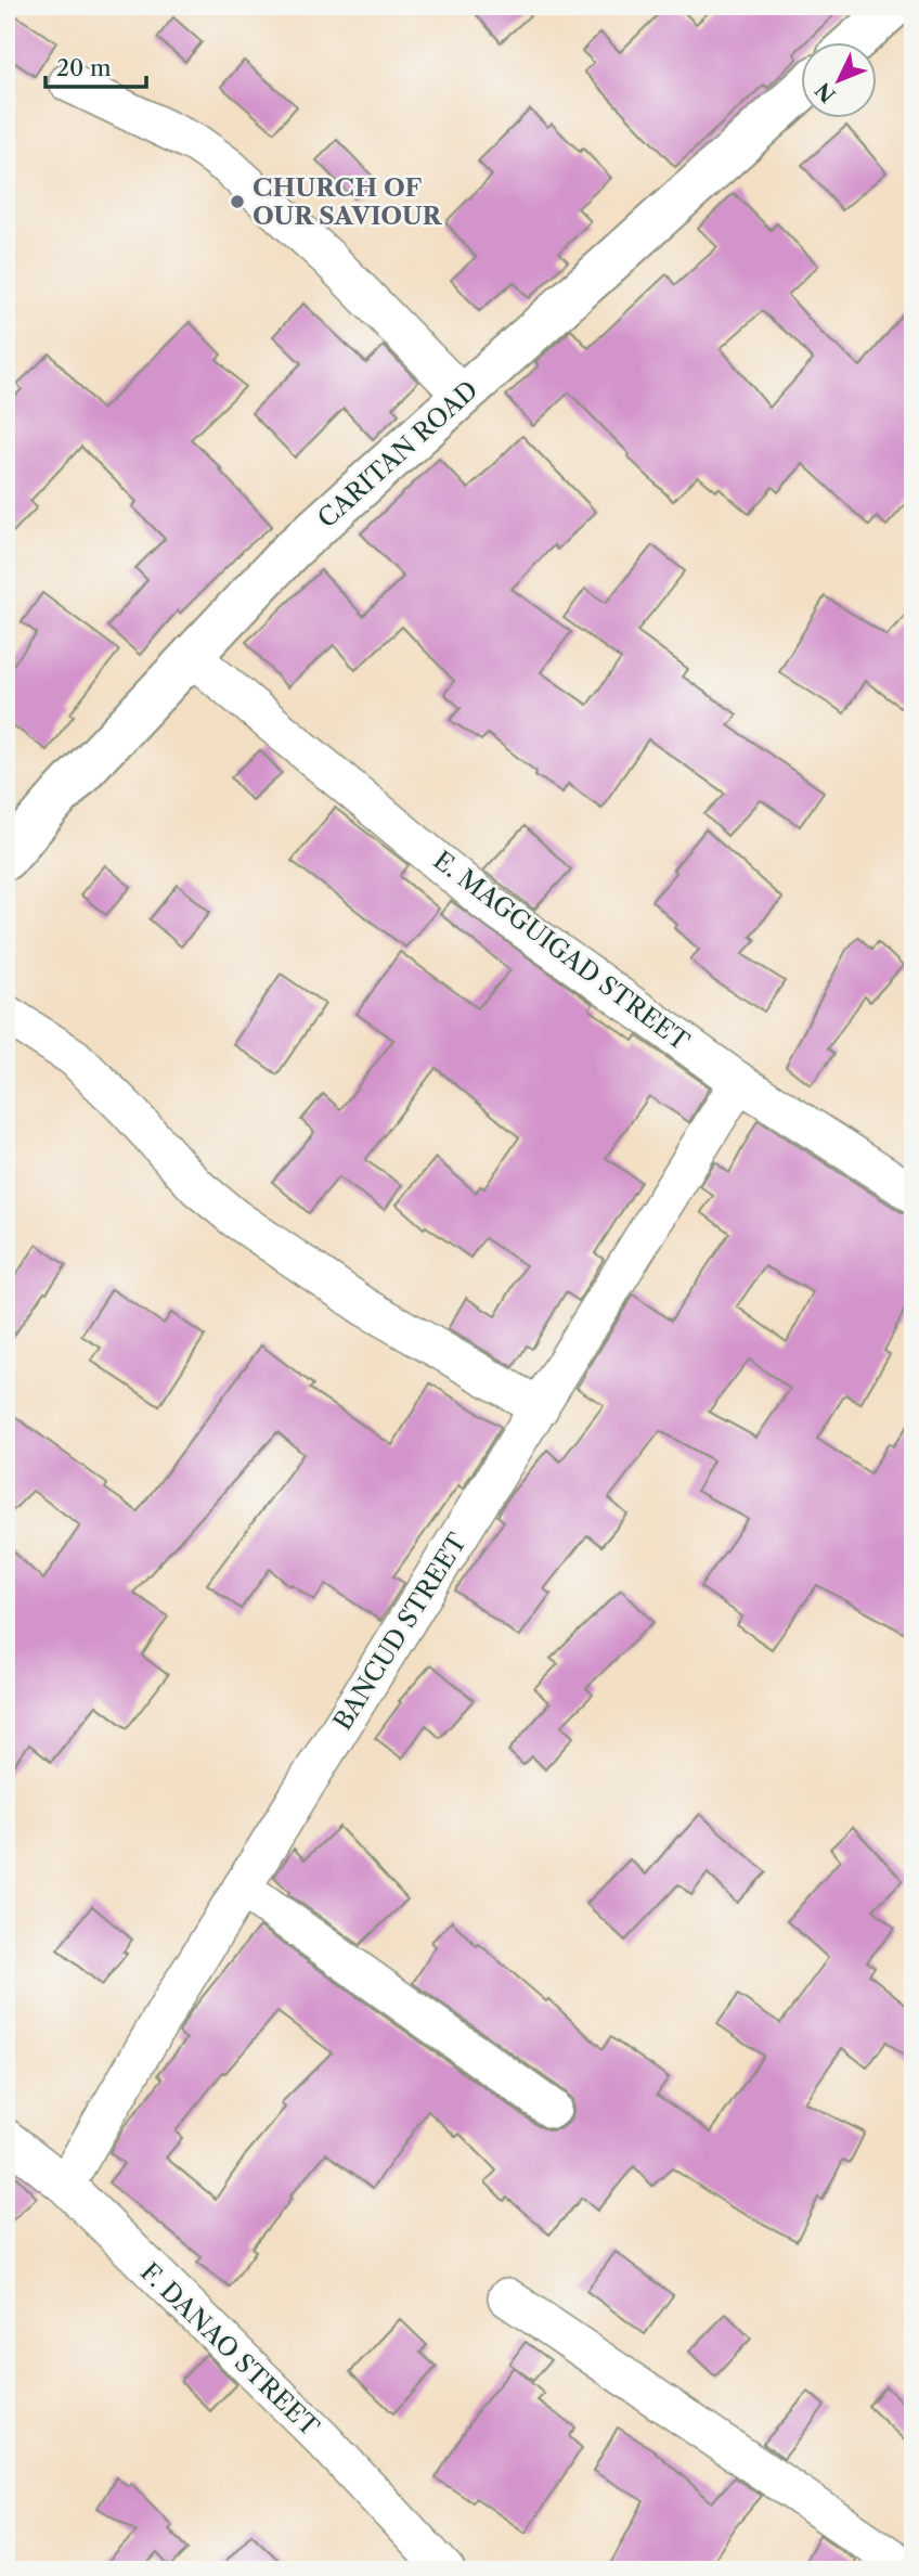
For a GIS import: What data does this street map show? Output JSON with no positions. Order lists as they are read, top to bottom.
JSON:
{
  "streets": {
    "main road": ["CARITAN ROAD"],
    "street": ["E. MAGGUIGAD STREET", "BANCUD STREET", "F. DANAO STREET"]
  },
  "crossings": [
    ["CARITAN ROAD", "E. MAGGUIGAD STREET"],
    ["E. MAGGUIGAD STREET", "BANCUD STREET"],
    ["BANCUD STREET", "F. DANAO STREET"]
  ],
  "places": ["CHURCH OF OUR SAVIOUR"],
  "scale_bar": "20 m",
  "north": "bottom left"
}
